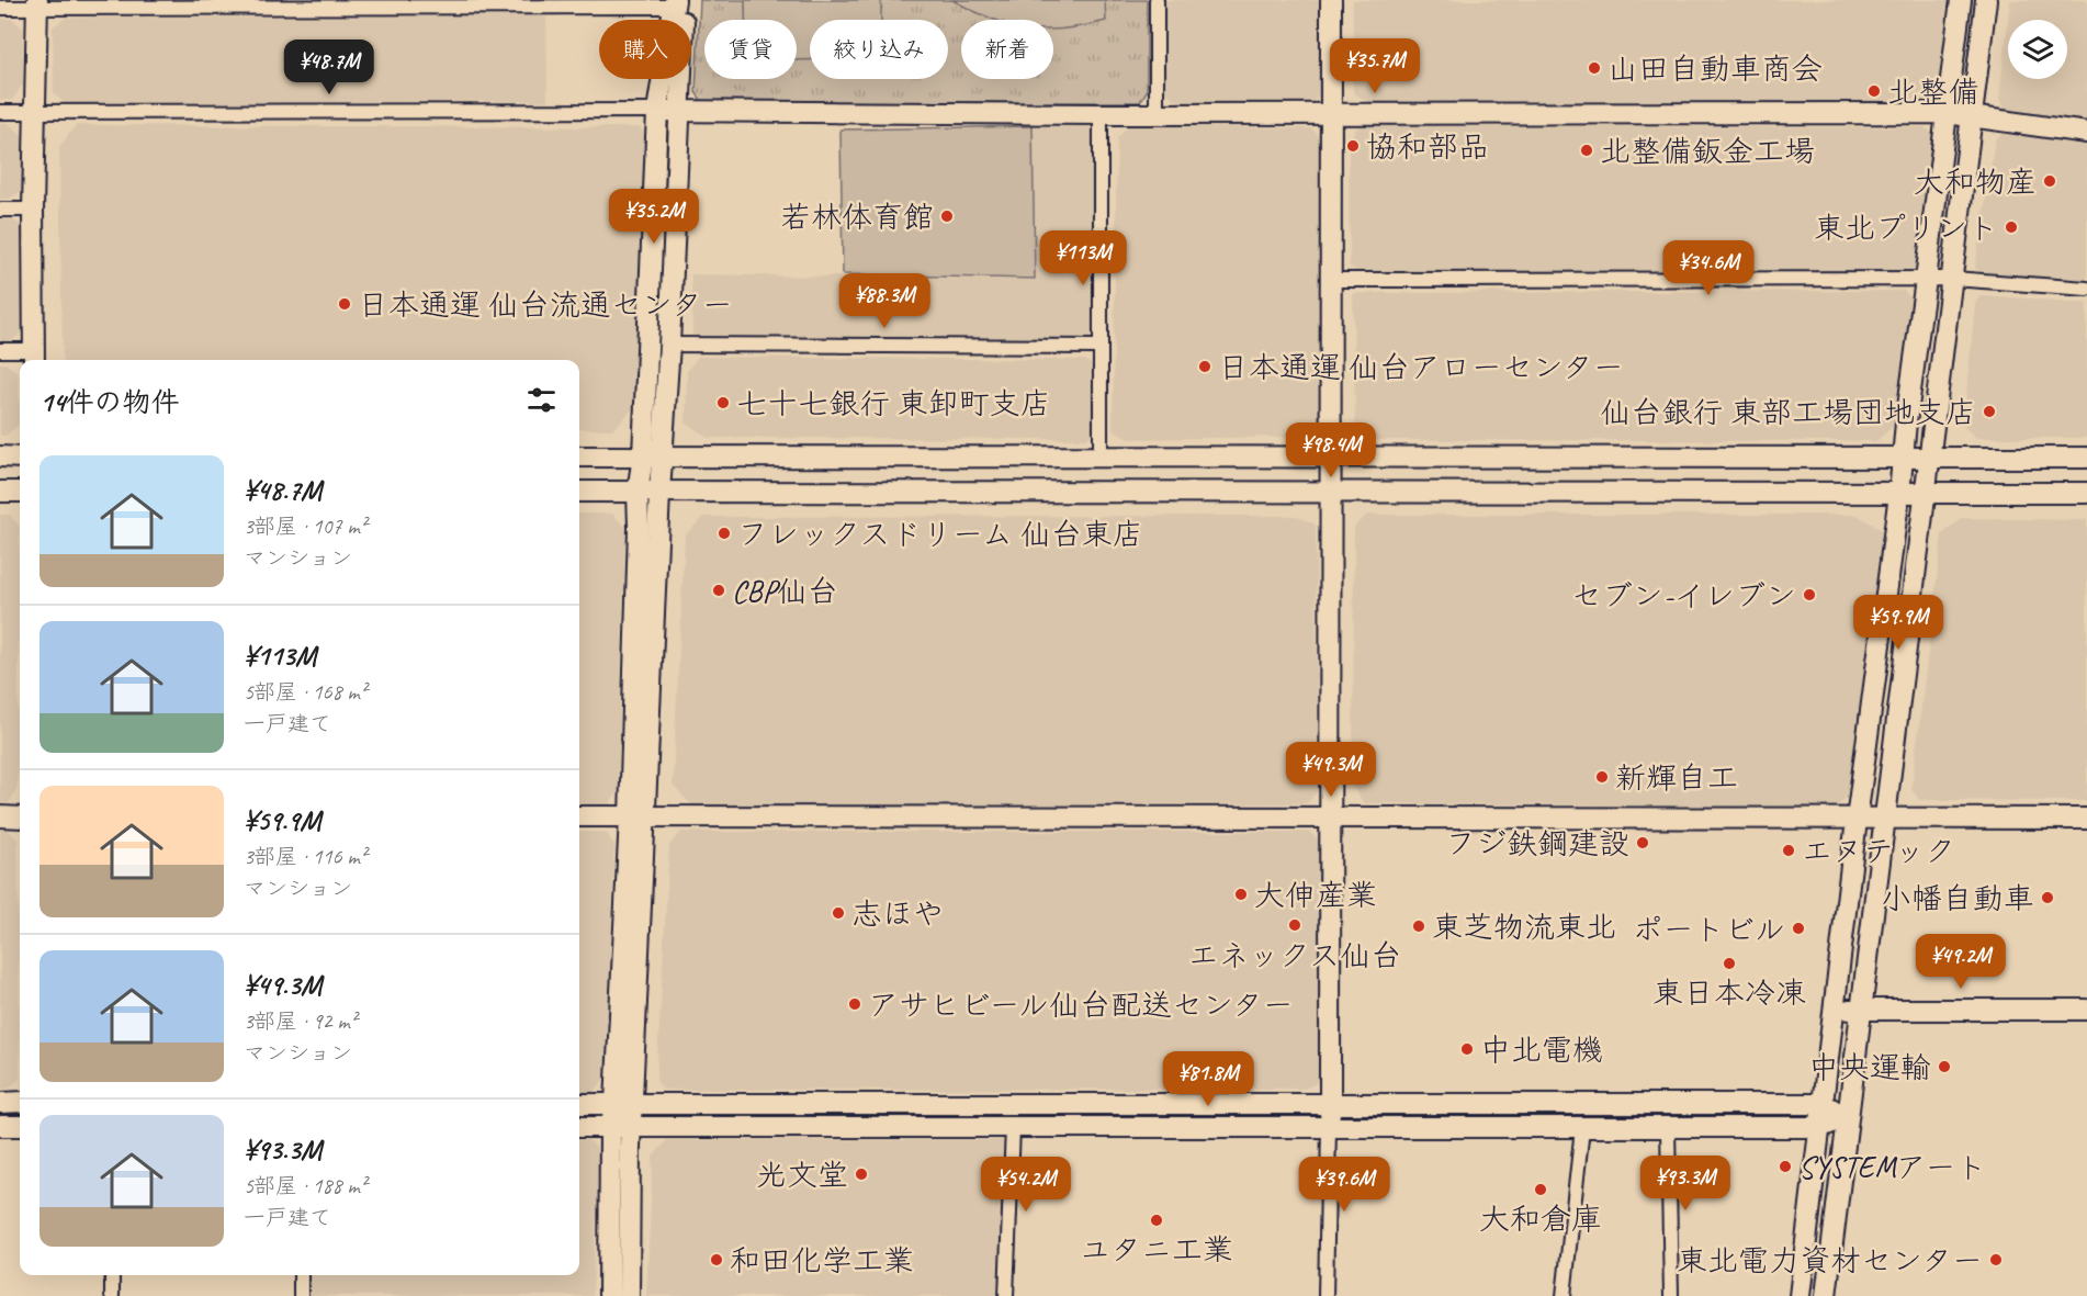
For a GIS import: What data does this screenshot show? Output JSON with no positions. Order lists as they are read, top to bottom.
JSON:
{
  "places": [
    "山田自動車商会",
    "北整備",
    "協和部品",
    "北整備鈑金工場",
    "大和物産",
    "若林体育館",
    "東北プリント",
    "日本通運 仙台流通センター",
    "日本通運 仙台アローセンター",
    "七十七銀行 東卸町支店",
    "仙台銀行 東部工場団地支店",
    "フレックスドリーム 仙台東店",
    "CBP仙台",
    "セブン-イレブン",
    "新輝自工",
    "フジ鉄鋼建設",
    "エヌテック",
    "大伸産業",
    "小幡自動車",
    "志ほや",
    "エネックス仙台",
    "東芝物流東北",
    "ポートビル",
    "東日本冷凍",
    "アサヒビール仙台配送センター",
    "中北電機",
    "中央運輸",
    "SYSTEMアート",
    "光文堂",
    "大和倉庫",
    "ユタニ工業",
    "和田化学工業",
    "東北電力資材センター"
  ],
  "page": {
    "chip": [
      "購入",
      "賃貸",
      "絞り込み",
      "新着"
    ],
    "price": [
      "¥35.7M",
      "¥48.7M",
      "¥35.2M",
      "¥113M",
      "¥34.6M",
      "¥88.3M",
      "¥98.4M",
      "¥59.9M",
      "¥49.3M",
      "¥49.2M",
      "¥81.8M",
      "¥93.3M",
      "¥54.2M",
      "¥39.6M"
    ],
    "heading": "14件の物件",
    "list": [
      {
        "name": "¥48.7M",
        "note": "3部屋 · 107 m² · マンション"
      },
      {
        "name": "¥113M",
        "note": "5部屋 · 168 m² · 一戸建て"
      },
      {
        "name": "¥59.9M",
        "note": "3部屋 · 116 m² · マンション"
      },
      {
        "name": "¥49.3M",
        "note": "3部屋 · 92 m² · マンション"
      },
      {
        "name": "¥93.3M",
        "note": "5部屋 · 188 m² · 一戸建て"
      }
    ]
  }
}
